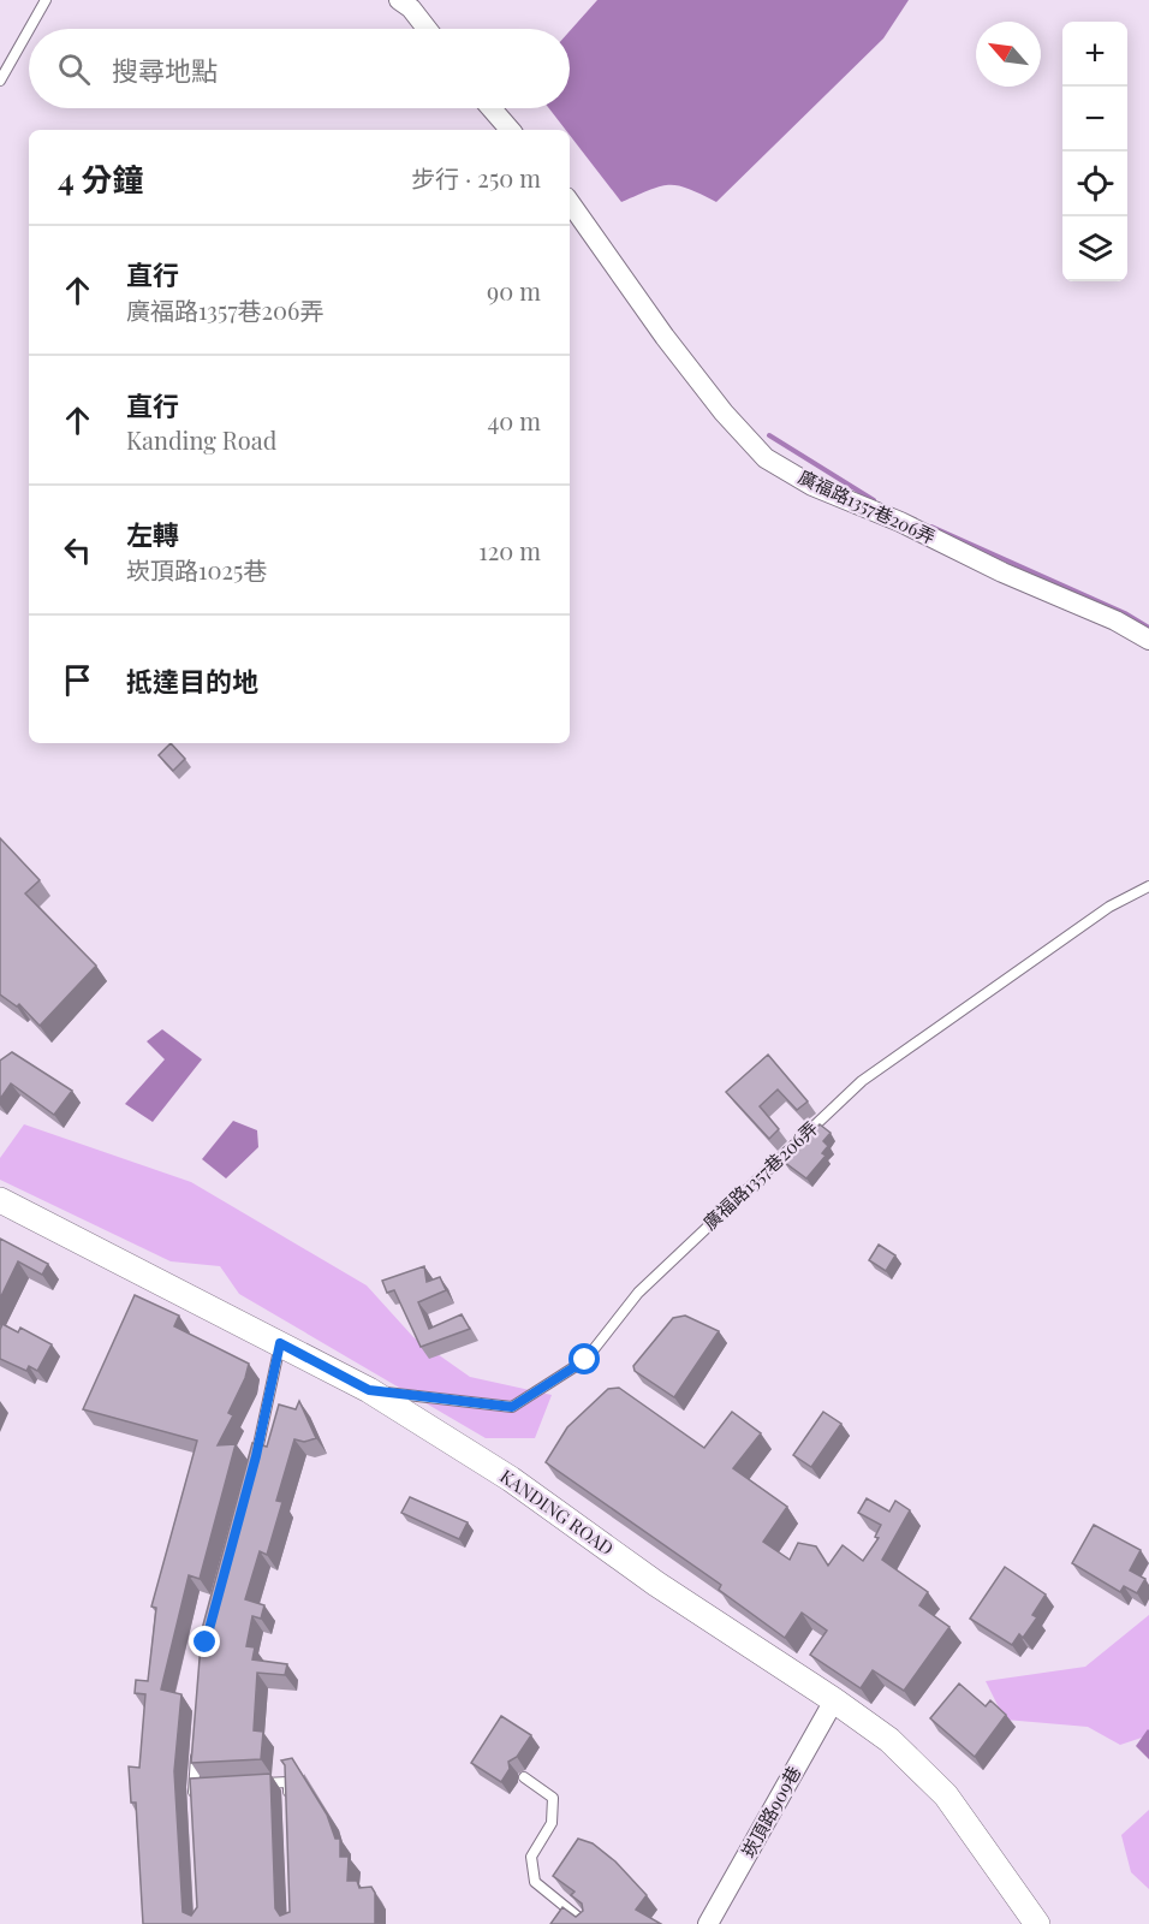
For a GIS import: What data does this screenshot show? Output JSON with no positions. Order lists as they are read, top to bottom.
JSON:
{
  "streets": {
    "street": ["廣福路1357巷206弄", "KANDING ROAD", "崁頂路909巷"]
  },
  "crossings": [
    ["廣福路1357巷206弄", "KANDING ROAD"],
    ["KANDING ROAD", "崁頂路909巷"]
  ],
  "north": "top left",
  "page": {
    "map_buttons": ["+", "−"],
    "search": "搜尋地點",
    "heading": ["4 分鐘", "步行 · 250 m"],
    "list": [
      ["直行", "廣福路1357巷206弄", "90 m"],
      ["直行", "Kanding Road", "40 m"],
      ["左轉", "崁頂路1025巷", "120 m"],
      "抵達目的地"
    ]
  }
}
